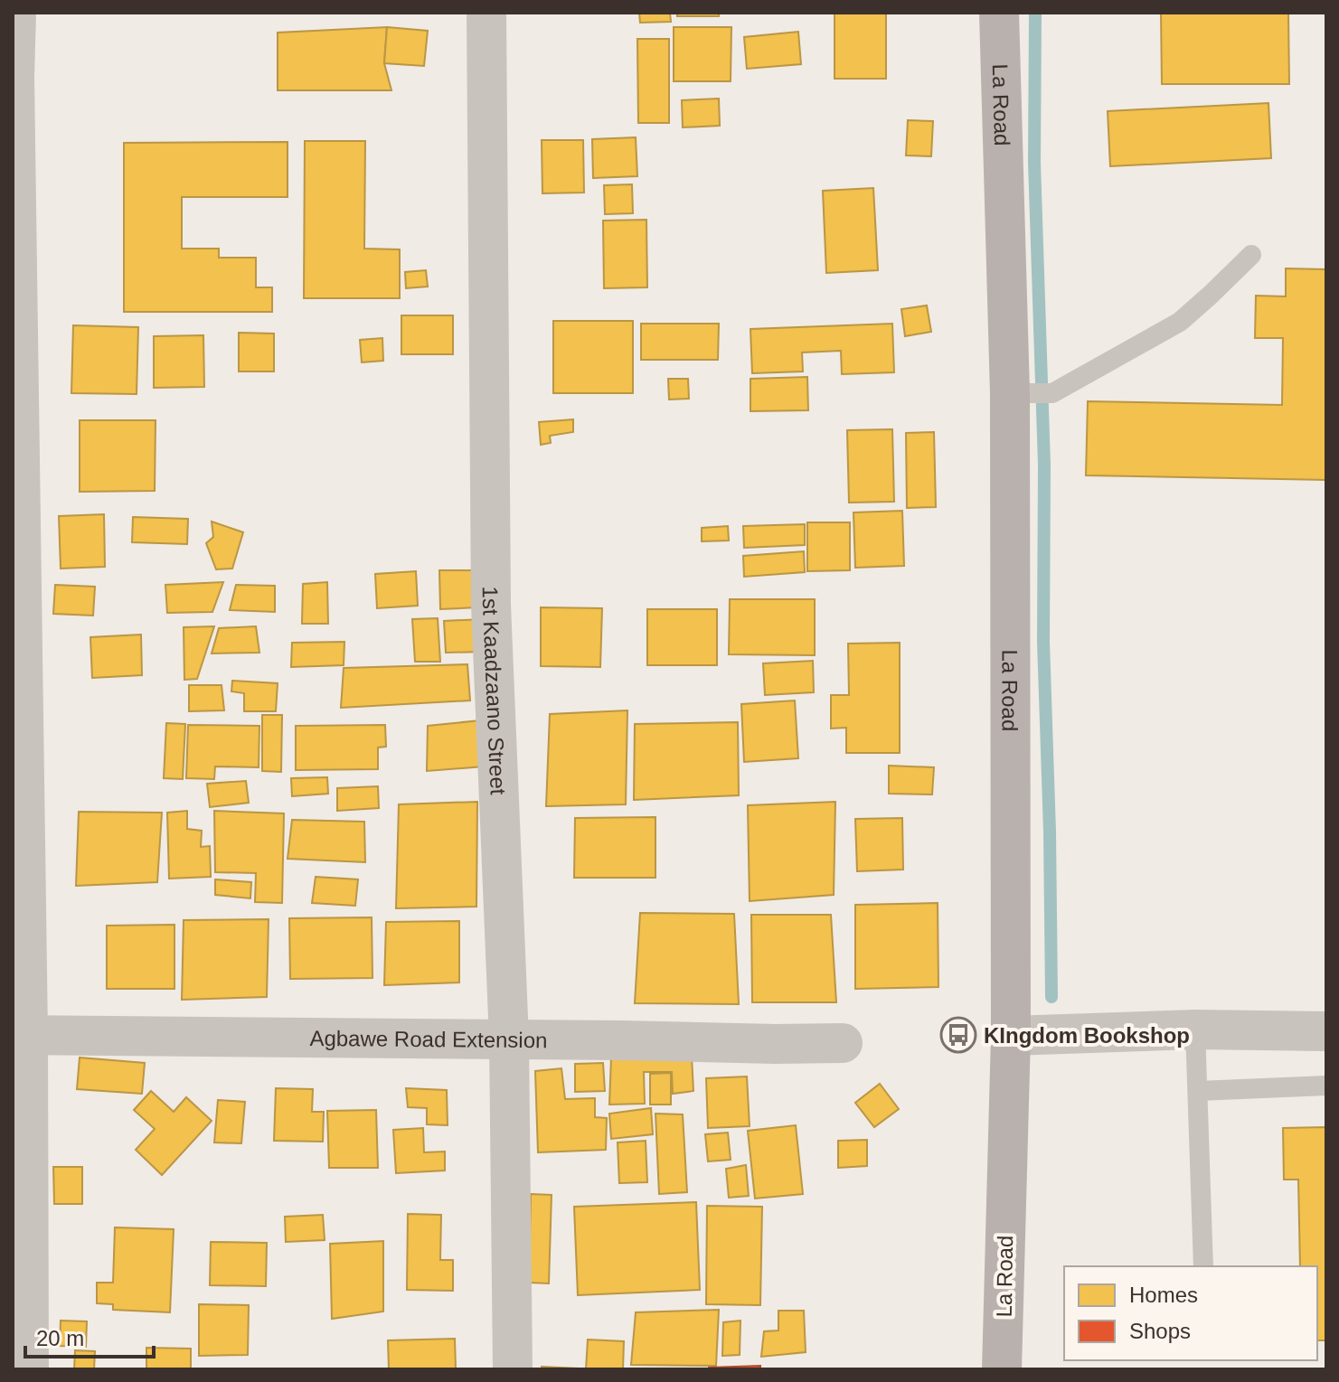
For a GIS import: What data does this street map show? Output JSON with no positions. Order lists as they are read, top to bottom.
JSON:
{
  "streets": {
    "main road": ["La Road"],
    "street": ["1st Kaadzaano Street", "Agbawe Road Extension"]
  },
  "crossings": [
    ["1st Kaadzaano Street", "Agbawe Road Extension"]
  ],
  "places": {
    "bus stop": ["KIngdom Bookshop"]
  },
  "legend": ["Homes", "Shops"],
  "scale_bar": "20 m"
}
